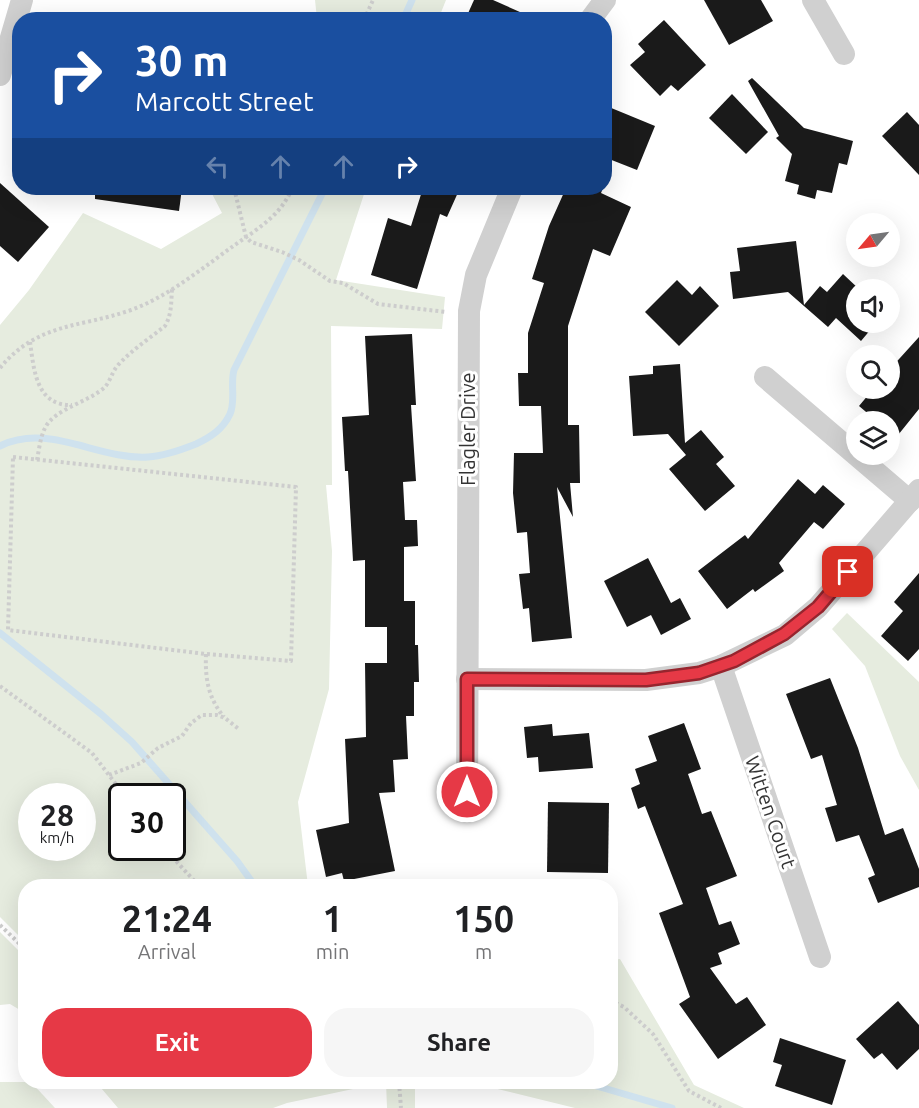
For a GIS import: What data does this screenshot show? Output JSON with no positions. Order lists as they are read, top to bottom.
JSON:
{
  "streets": {
    "street": ["Flagler Drive", "Witten Court"]
  },
  "north": "bottom left",
  "page": {
    "turn": ["30 m", "Marcott Street"],
    "speed": "28 km/h",
    "limit": "30",
    "eta": [
      "21:24",
      "Arrival",
      "1",
      "min",
      "150",
      "m"
    ],
    "buttons": ["Exit", "Share"]
  }
}
